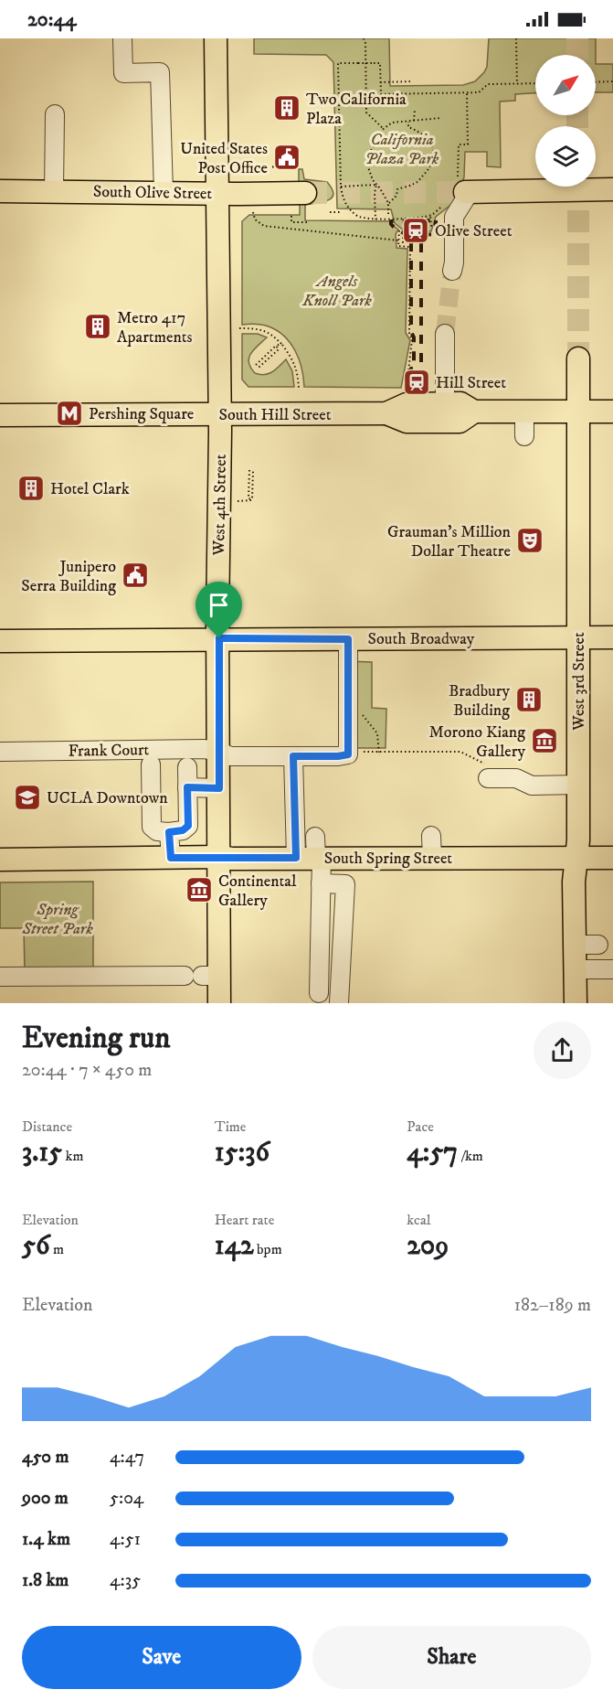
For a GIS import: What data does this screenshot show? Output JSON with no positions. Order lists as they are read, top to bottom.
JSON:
{
  "streets": {
    "main road": [
      "South Olive Street",
      "South Hill Street",
      "West 4th Street",
      "South Broadway",
      "West 3rd Street",
      "South Spring Street"
    ],
    "lane": ["Frank Court"]
  },
  "crossings": [
    ["South Olive Street", "West 4th Street"],
    ["South Hill Street", "West 4th Street"],
    ["South Hill Street", "West 3rd Street"],
    ["West 4th Street", "South Broadway"],
    ["West 4th Street", "Frank Court"],
    ["West 4th Street", "South Spring Street"],
    ["South Broadway", "West 3rd Street"],
    ["West 3rd Street", "South Spring Street"]
  ],
  "parks": ["California Plaza Park", "Angels Knoll Park", "Spring Street Park"],
  "places": {
    "building": [
      "Two California Plaza",
      "Metro 417 Apartments",
      "Hotel Clark",
      "Bradbury Building"
    ],
    "public building": ["United States Post Office", "Junipero Serra Building"],
    "station": ["Olive Street", "Hill Street"],
    "metro station": ["Pershing Square"],
    "theatre": ["Grauman's Million Dollar Theatre"],
    "museum": ["Morono Kiang Gallery", "Continental Gallery"],
    "school or university": ["UCLA Downtown"]
  },
  "north": "top right",
  "page": {
    "status": "20:44",
    "heading": ["Evening run", "20:44 · 7 × 450 m"],
    "stats": [
      ["Distance", "3.15 km"],
      ["Time", "15:36"],
      ["Pace", "4:57 /km"],
      ["Elevation", "56 m"],
      ["Heart rate", "142 bpm"],
      ["kcal", "209"]
    ],
    "chart": ["Elevation", "182–189 m"],
    "list": [
      {
        "name": "450 m",
        "note": "4:47"
      },
      {
        "name": "900 m",
        "note": "5:04"
      },
      {
        "name": "1.4 km",
        "note": "4:51"
      },
      {
        "name": "1.8 km",
        "note": "4:35"
      }
    ],
    "buttons": ["Save", "Share"]
  }
}
